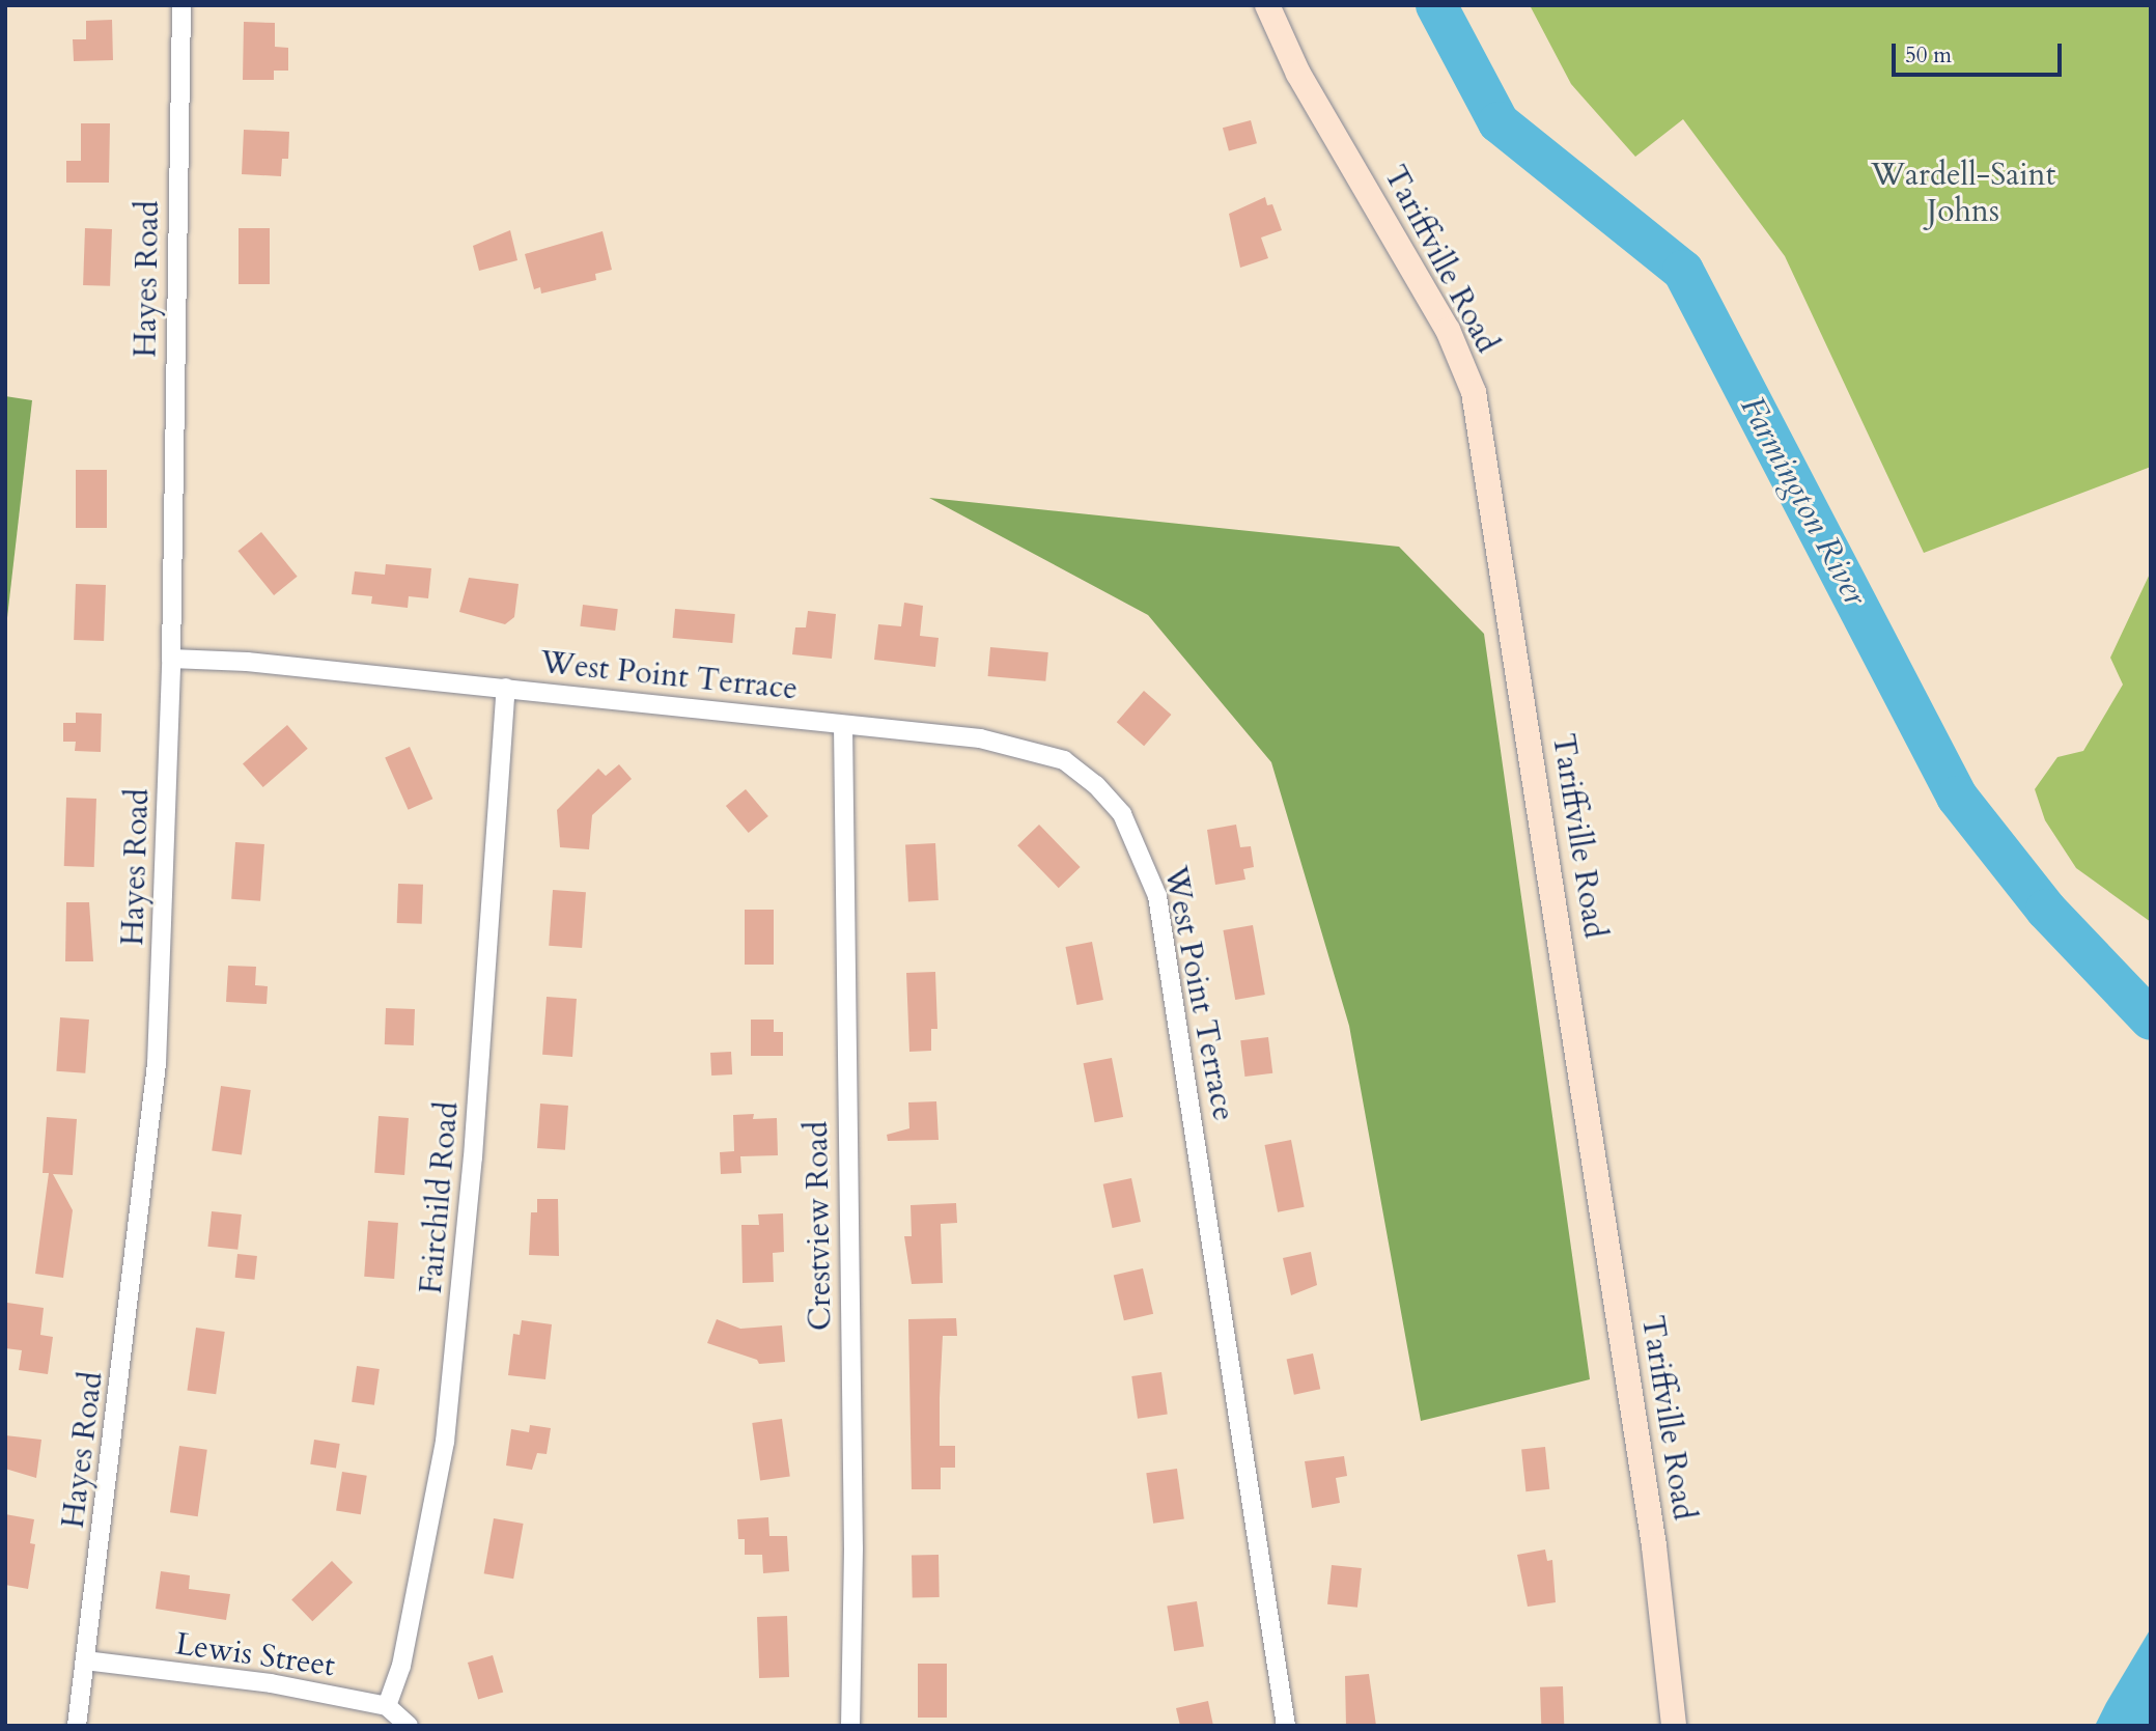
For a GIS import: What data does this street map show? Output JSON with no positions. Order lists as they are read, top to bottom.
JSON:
{
  "streets": {
    "main road": ["Tariffville Road"],
    "street": [
      "Hayes Road",
      "West Point Terrace",
      "Fairchild Road",
      "Crestview Road",
      "Lewis Street"
    ]
  },
  "crossings": [
    ["Hayes Road", "West Point Terrace"],
    ["Hayes Road", "Lewis Street"],
    ["West Point Terrace", "Fairchild Road"],
    ["West Point Terrace", "Crestview Road"],
    ["Fairchild Road", "Lewis Street"]
  ],
  "water": ["Farmington River"],
  "parks": ["Wardell-Saint Johns"],
  "scale_bar": "50 m"
}
